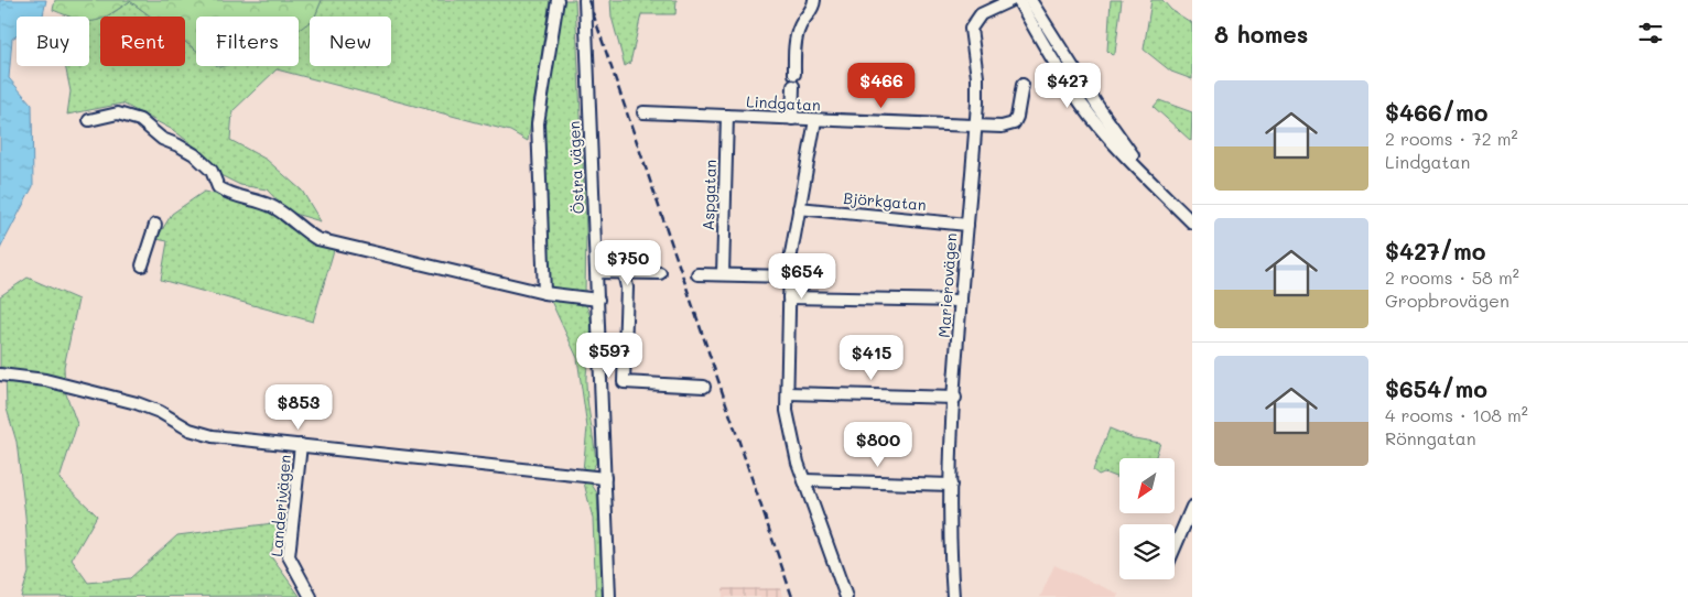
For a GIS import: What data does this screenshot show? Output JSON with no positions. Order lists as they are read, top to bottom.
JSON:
{
  "streets": {
    "street": [
      "Lindgatan",
      "Östra vägen",
      "Aspgatan",
      "Björkgatan",
      "Marierovägen",
      "Landerivägen"
    ]
  },
  "crossings": [
    ["Lindgatan", "Aspgatan"],
    ["Lindgatan", "Marierovägen"],
    ["Björkgatan", "Marierovägen"]
  ],
  "north": "bottom left",
  "page": {
    "heading": "8 homes",
    "chip": [
      "Buy",
      "Rent",
      "Filters",
      "New"
    ],
    "price": [
      "$466",
      "$427",
      "$750",
      "$654",
      "$597",
      "$415",
      "$853",
      "$800"
    ],
    "list": [
      {
        "name": "$466/mo",
        "note": "2 rooms · 72 m² · Lindgatan"
      },
      {
        "name": "$427/mo",
        "note": "2 rooms · 58 m² · Gropbrovägen"
      },
      {
        "name": "$654/mo",
        "note": "4 rooms · 108 m² · Rönngatan"
      }
    ]
  }
}
